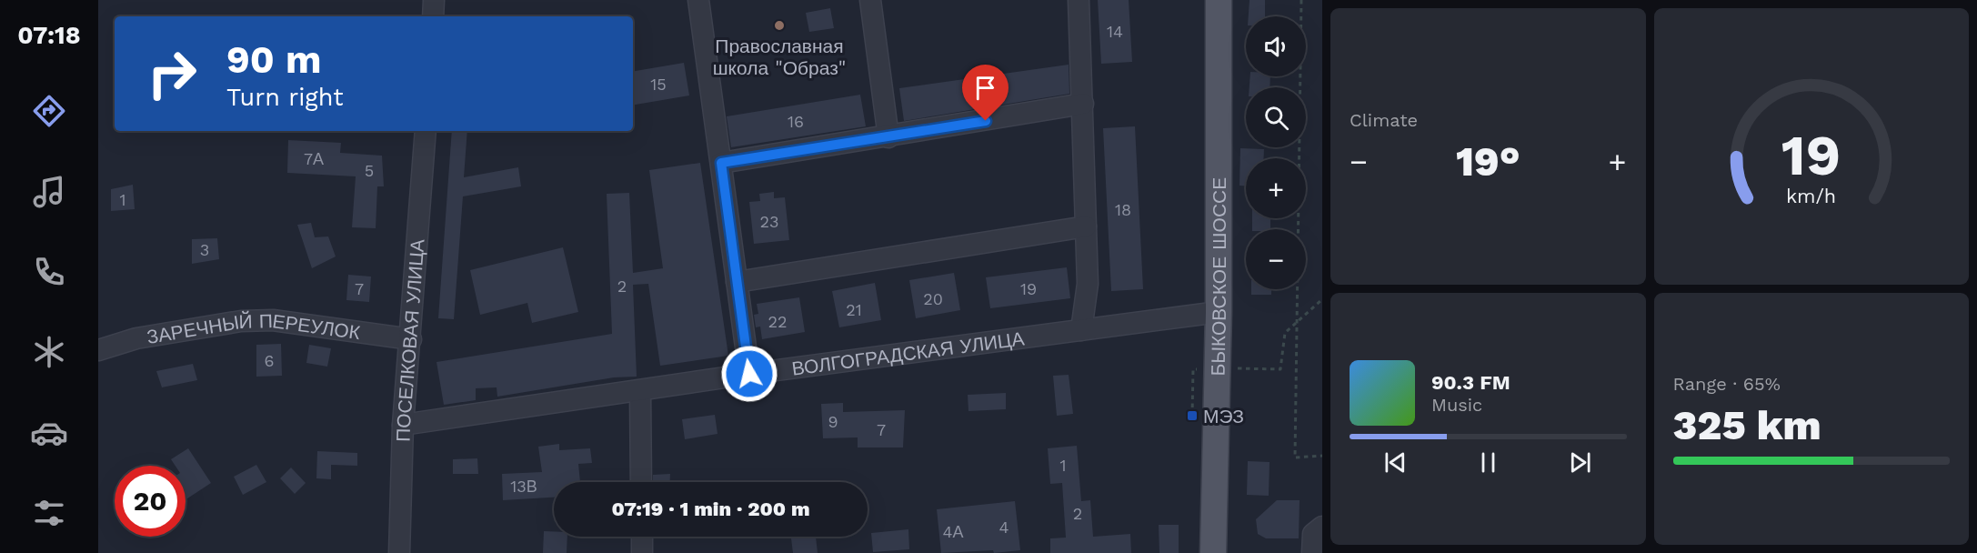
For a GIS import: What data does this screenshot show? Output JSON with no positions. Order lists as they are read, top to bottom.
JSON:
{
  "streets": {
    "main road": ["БЫКОВСКОЕ ШОССЕ"],
    "street": ["ЗАРЕЧНЫЙ ПЕРЕУЛОК", "ПОСЕЛКОВАЯ УЛИЦА", "ВОЛГОГРАДСКАЯ УЛИЦА"]
  },
  "crossings": [
    ["БЫКОВСКОЕ ШОССЕ", "ВОЛГОГРАДСКАЯ УЛИЦА"],
    ["ЗАРЕЧНЫЙ ПЕРЕУЛОК", "ПОСЕЛКОВАЯ УЛИЦА"],
    ["ПОСЕЛКОВАЯ УЛИЦА", "ВОЛГОГРАДСКАЯ УЛИЦА"]
  ],
  "places": {
    "other": ["Православная школа \"Образ\""],
    "transit": ["МЭЗ"]
  },
  "house_numbers": [
    "14",
    "15",
    "16",
    "7А",
    "5",
    "1",
    "18",
    "23",
    "3",
    "2",
    "7",
    "19",
    "20",
    "21",
    "22",
    "6",
    "9",
    "7",
    "1",
    "13В",
    "2",
    "4",
    "4А"
  ],
  "page": {
    "tabs": "07:18",
    "tile": [
      "Climate",
      ["Range · 65%", "325 km"]
    ],
    "map_buttons": ["+", "−"],
    "turn": ["90 m", "Turn right"],
    "heat": ["−", "19°", "+"],
    "song": ["90.3 FM", "Music"],
    "limit": "20",
    "trip": "07:19 · 1 min · 200 m",
    "gauge": ["19", "km/h"]
  }
}
